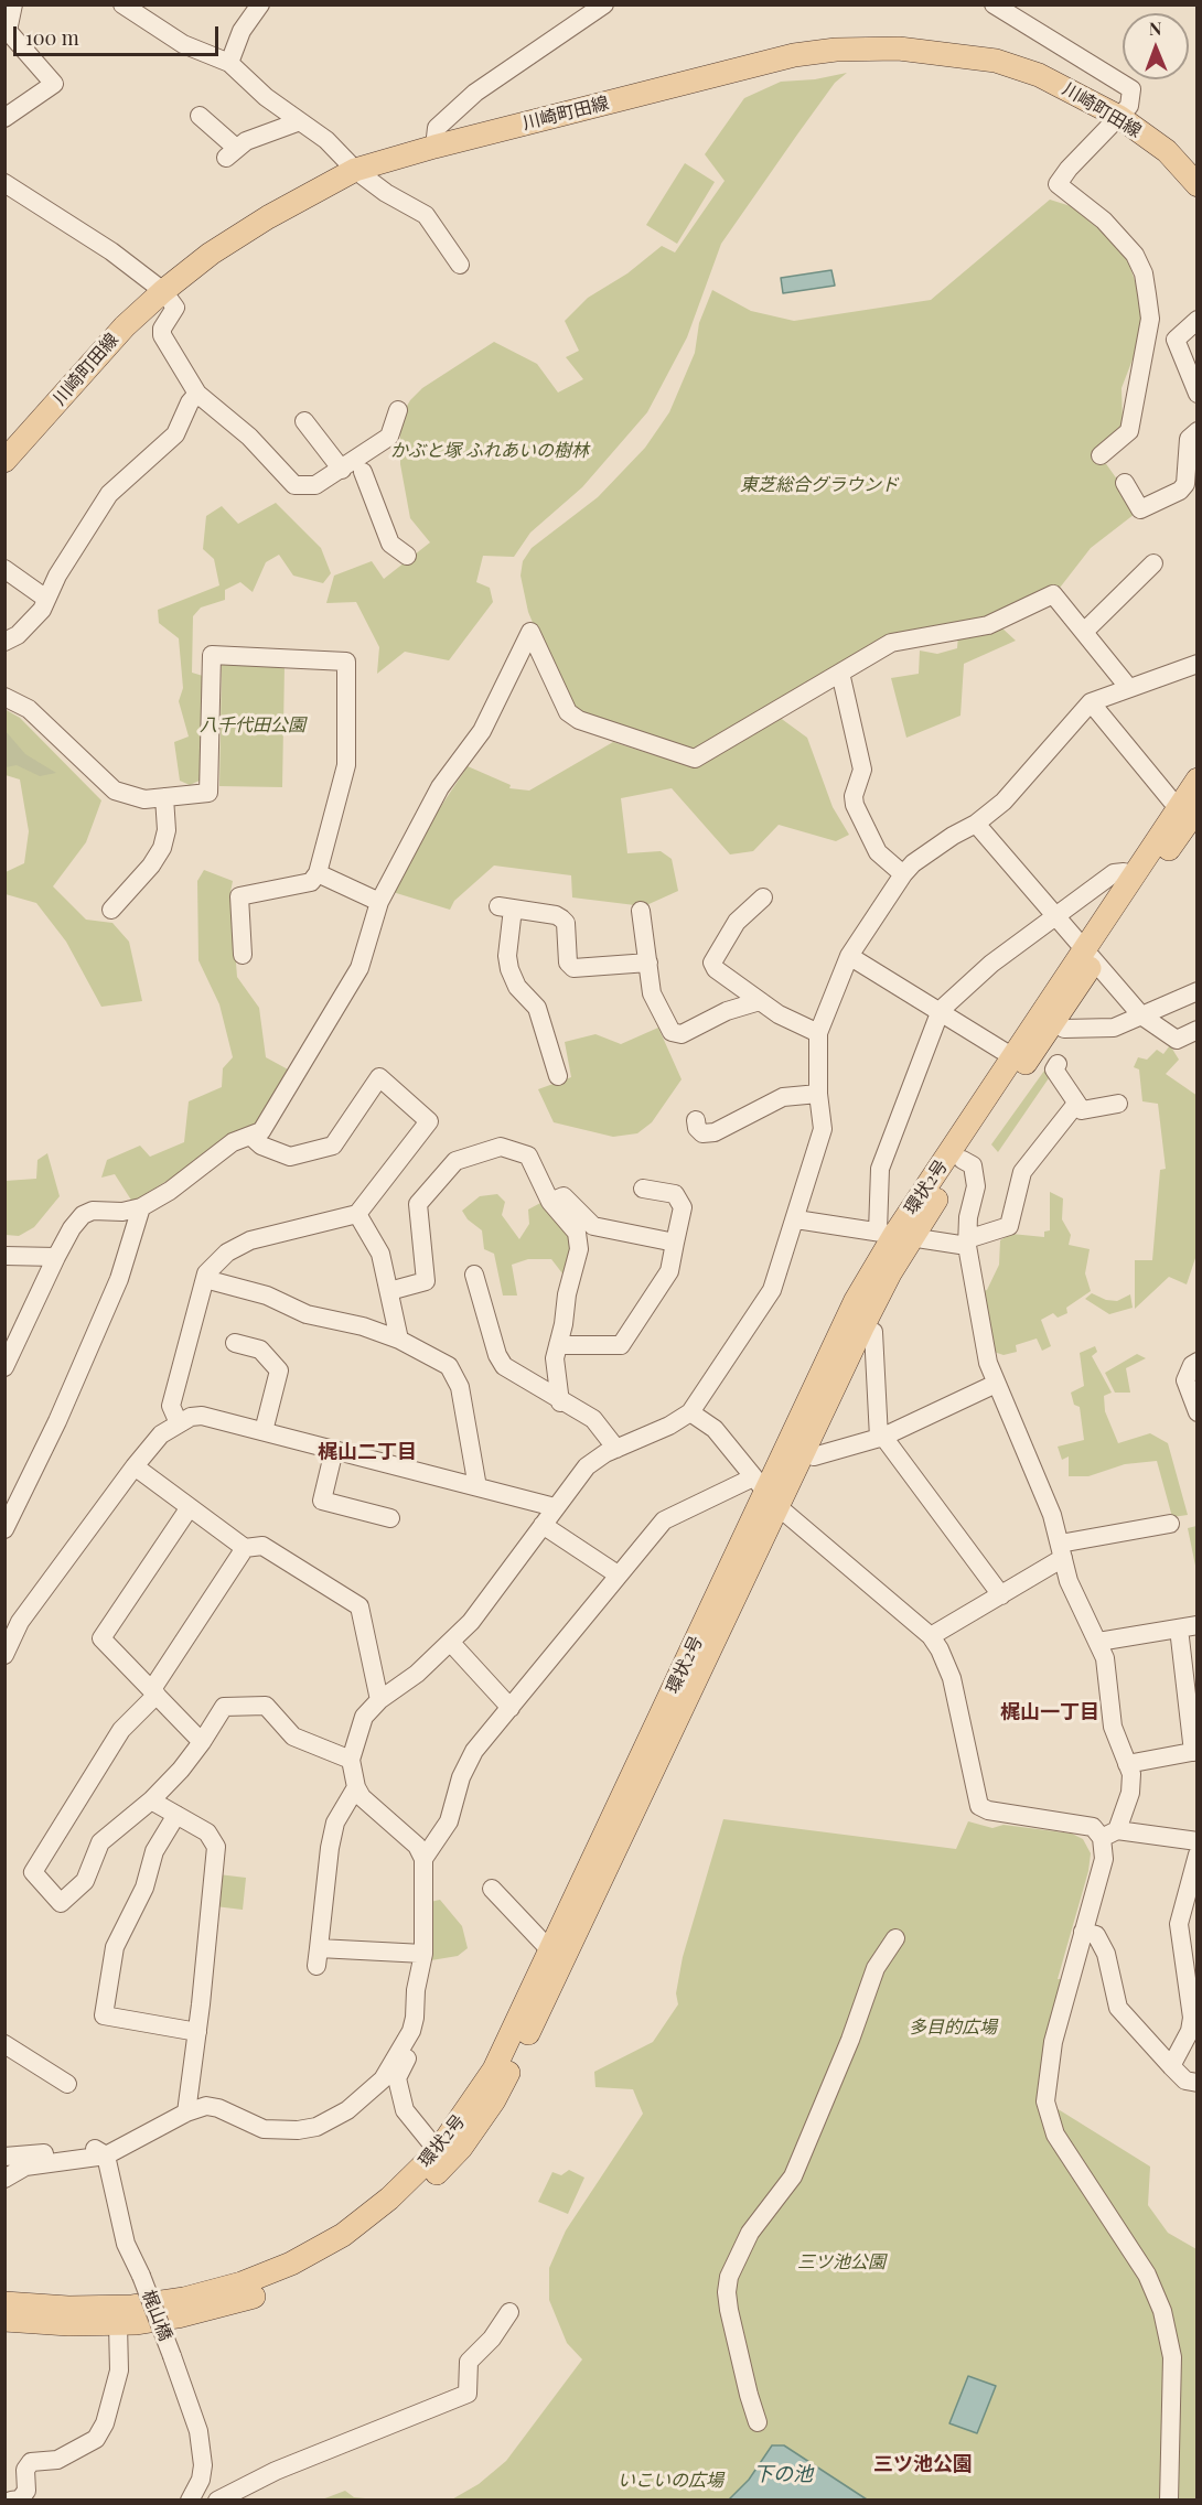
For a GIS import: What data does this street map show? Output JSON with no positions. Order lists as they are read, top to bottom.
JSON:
{
  "streets": {
    "main road": ["川崎町田線", "環状2号"],
    "street": ["梶山橋"]
  },
  "districts": ["梶山二丁目", "梶山一丁目", "三ツ池公園"],
  "water": ["下の池"],
  "parks": [
    "かぶと塚 ふれあいの樹林",
    "東芝総合グラウンド",
    "八千代田公園",
    "多目的広場",
    "三ツ池公園",
    "いこいの広場"
  ],
  "scale_bar": "100 m",
  "north": "top"
}
